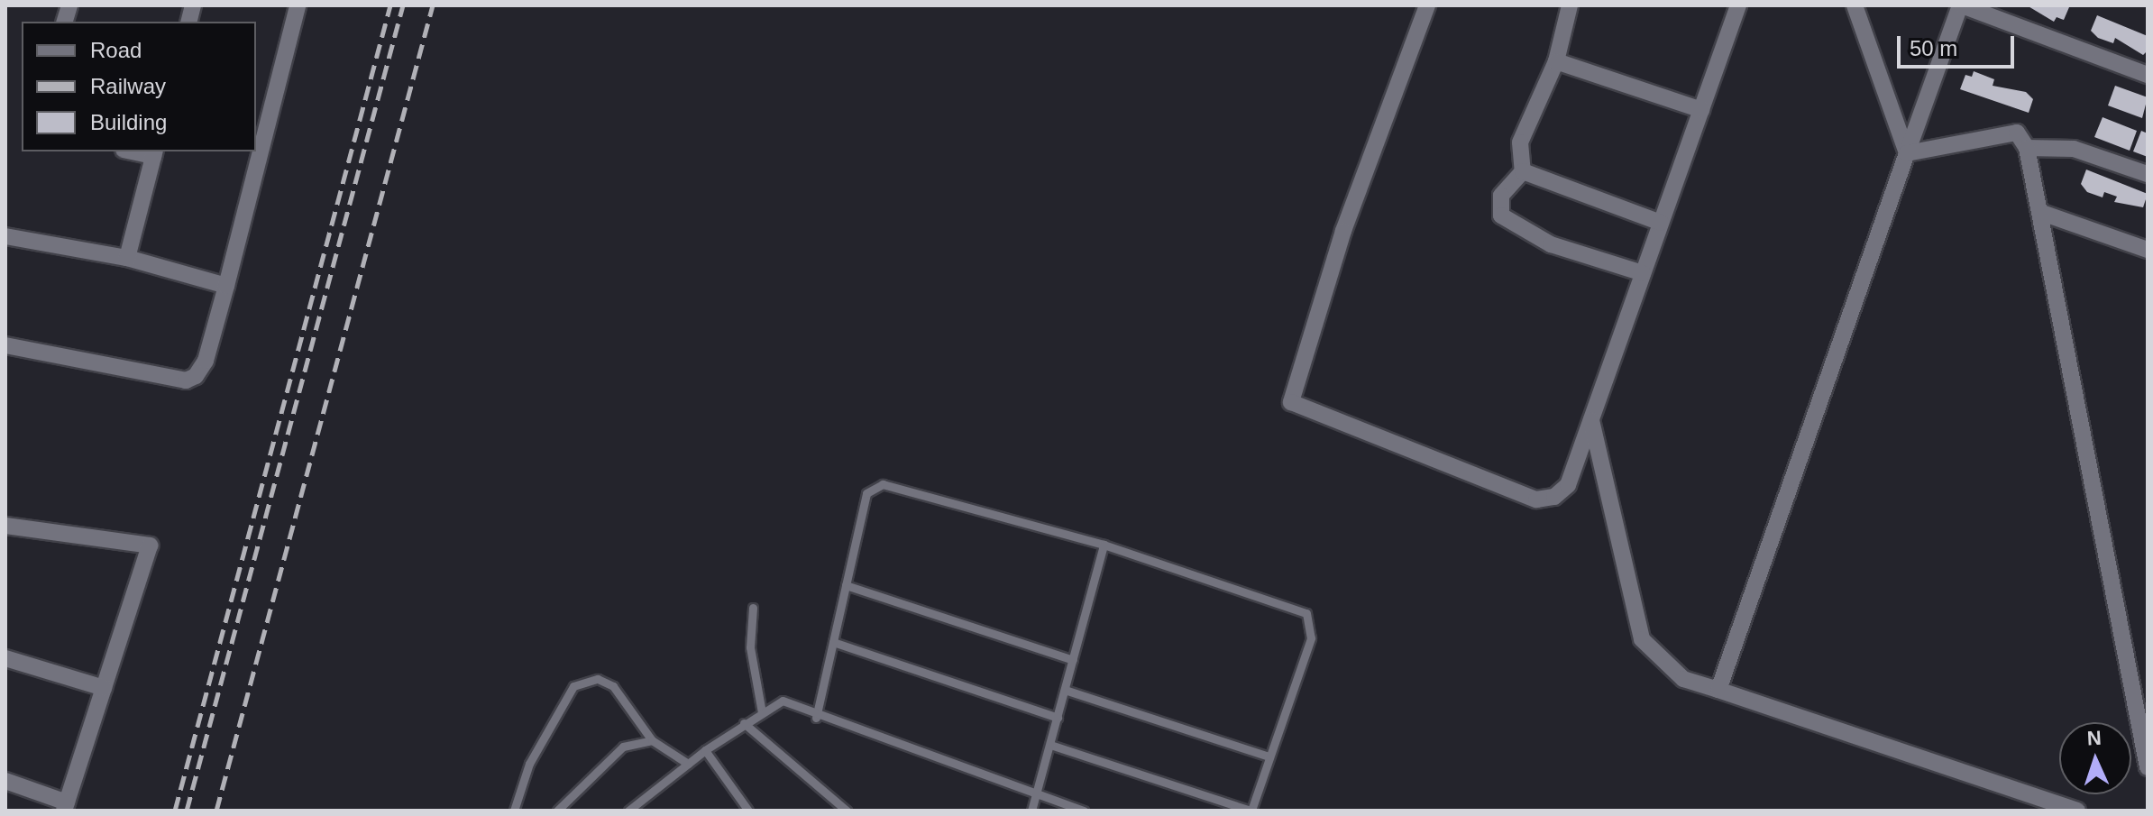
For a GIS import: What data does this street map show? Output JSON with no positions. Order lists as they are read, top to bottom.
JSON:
{
  "legend": ["Road", "Railway", "Building"],
  "scale_bar": "50 m",
  "north": "top"
}
